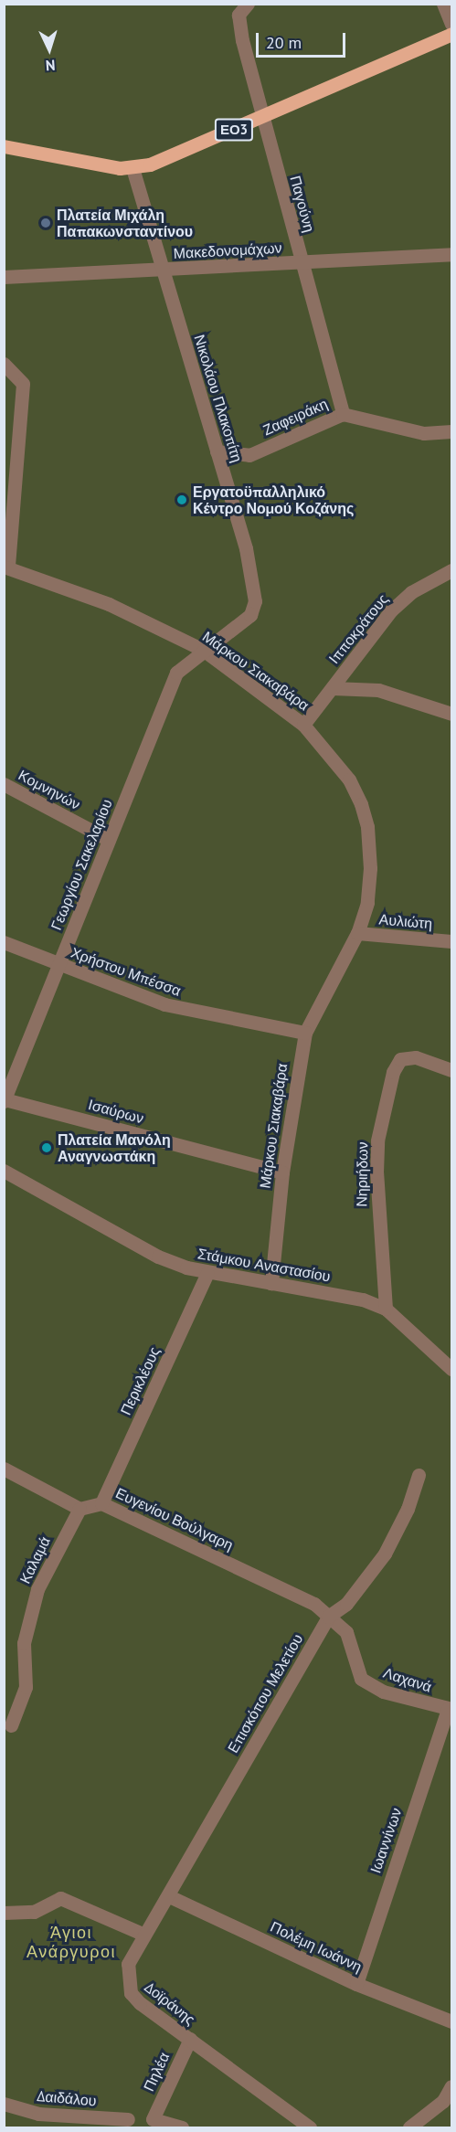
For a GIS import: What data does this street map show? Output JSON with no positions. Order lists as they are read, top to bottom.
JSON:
{
  "streets": {
    "main road": ["ΕΟ3"],
    "street": [
      "Παγούνη",
      "Μακεδονομάχων",
      "Νικολάου Πλακοπίτη",
      "Ζαφειράκη",
      "Ιπποκράτους",
      "Μάρκου Σιακαβάρα",
      "Κομνηνών",
      "Γεωργίου Σακελαρίου",
      "Αυλιώτη",
      "Χρήστου Μπέσσα",
      "Ισαύρων",
      "Νηριήδων",
      "Στάμκου Αναστασίου",
      "Περικλέους",
      "Ευγενίου Βούλγαρη",
      "Καλαμά",
      "Λαχανά",
      "Επισκόπου Μελετίου",
      "Ιωαννίνων",
      "Πολέμη Ιωάννη",
      "Δοϊράνης",
      "Πηλέα",
      "Δαιδάλου"
    ]
  },
  "crossings": [
    ["ΕΟ3", "Παγούνη"],
    ["ΕΟ3", "Νικολάου Πλακοπίτη"],
    ["Παγούνη", "Μακεδονομάχων"],
    ["Παγούνη", "Ζαφειράκη"],
    ["Μακεδονομάχων", "Νικολάου Πλακοπίτη"],
    ["Νικολάου Πλακοπίτη", "Ζαφειράκη"],
    ["Νικολάου Πλακοπίτη", "Μάρκου Σιακαβάρα"],
    ["Νικολάου Πλακοπίτη", "Γεωργίου Σακελαρίου"],
    ["Ιπποκράτους", "Μάρκου Σιακαβάρα"],
    ["Μάρκου Σιακαβάρα", "Γεωργίου Σακελαρίου"],
    ["Μάρκου Σιακαβάρα", "Αυλιώτη"],
    ["Μάρκου Σιακαβάρα", "Χρήστου Μπέσσα"],
    ["Μάρκου Σιακαβάρα", "Ισαύρων"],
    ["Μάρκου Σιακαβάρα", "Στάμκου Αναστασίου"],
    ["Κομνηνών", "Γεωργίου Σακελαρίου"],
    ["Γεωργίου Σακελαρίου", "Χρήστου Μπέσσα"],
    ["Γεωργίου Σακελαρίου", "Ισαύρων"],
    ["Νηριήδων", "Στάμκου Αναστασίου"],
    ["Στάμκου Αναστασίου", "Περικλέους"],
    ["Περικλέους", "Ευγενίου Βούλγαρη"],
    ["Ευγενίου Βούλγαρη", "Καλαμά"],
    ["Ευγενίου Βούλγαρη", "Λαχανά"],
    ["Ευγενίου Βούλγαρη", "Επισκόπου Μελετίου"],
    ["Λαχανά", "Επισκόπου Μελετίου"],
    ["Λαχανά", "Ιωαννίνων"],
    ["Επισκόπου Μελετίου", "Πολέμη Ιωάννη"],
    ["Επισκόπου Μελετίου", "Δοϊράνης"],
    ["Ιωαννίνων", "Πολέμη Ιωάννη"],
    ["Δοϊράνης", "Πηλέα"]
  ],
  "districts": ["Άγιοι Ανάργυροι"],
  "places": ["Πλατεία Μιχάλη Παπακωνσταντίνου", "Εργατοϋπαλληλικό Κέντρο Νομού Κοζάνης", "Πλατεία Μανόλη Αναγνωστάκη"],
  "scale_bar": "20 m",
  "north": "bottom"
}
